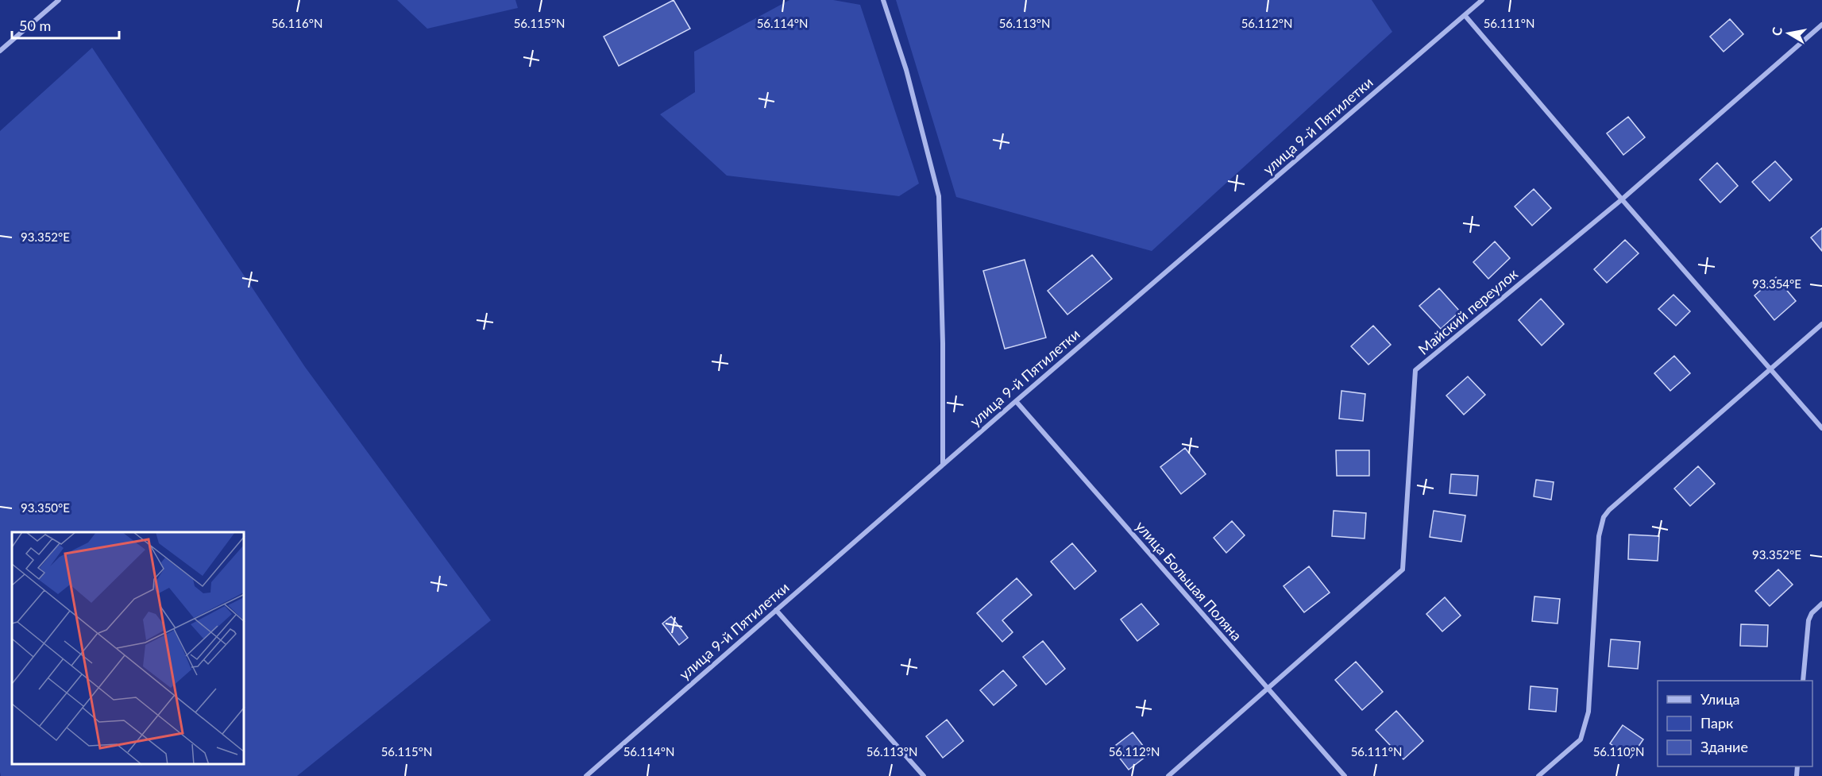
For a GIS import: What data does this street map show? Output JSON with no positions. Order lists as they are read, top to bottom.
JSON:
{
  "streets": {
    "street": ["улица 9-й Пятилетки", "Майский переулок", "улица Большая Поляна"]
  },
  "crossings": [
    ["улица 9-й Пятилетки", "улица Большая Поляна"],
    ["Майский переулок", "улица Большая Поляна"]
  ],
  "legend": ["Улица", "Парк", "Здание"],
  "scale_bar": "50 m",
  "north": "left",
  "coordinates": [
    "56.116°N",
    "56.115°N",
    "56.114°N",
    "56.113°N",
    "56.112°N",
    "56.111°N",
    "93.352°E",
    "93.354°E",
    "93.350°E",
    "56.110°N"
  ]
}
